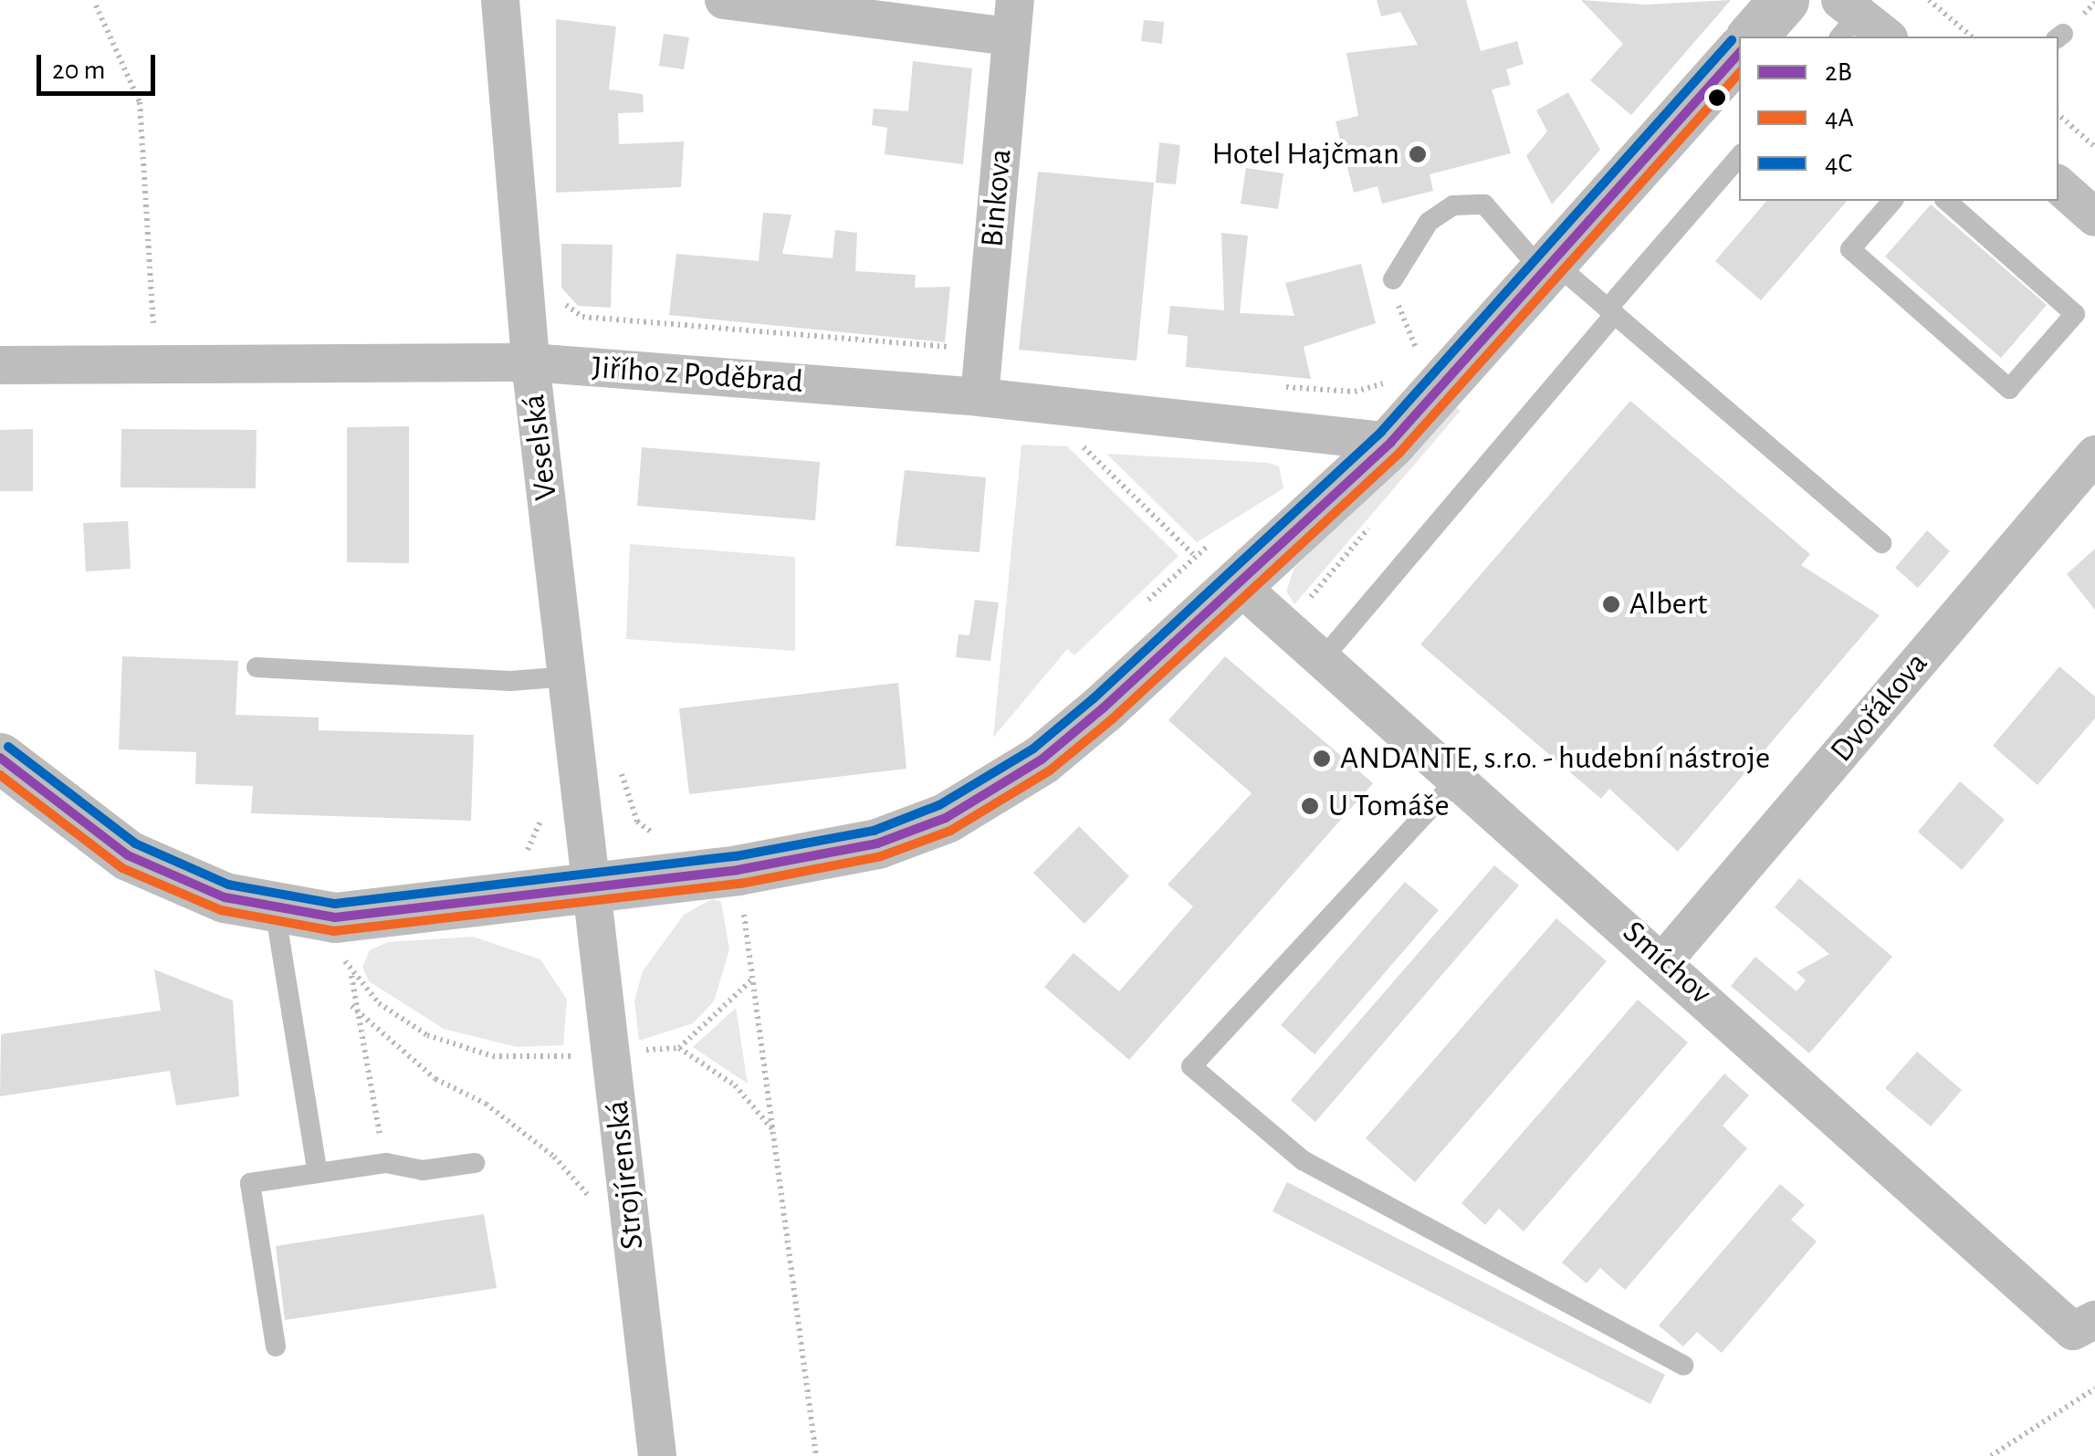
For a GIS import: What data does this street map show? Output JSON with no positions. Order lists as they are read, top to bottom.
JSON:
{
  "streets": {
    "street": [
      "Binkova",
      "Jiřího z Poděbrad",
      "Veselská",
      "Dvořákova",
      "Smíchov",
      "Strojírenská"
    ]
  },
  "crossings": [
    ["Binkova", "Jiřího z Poděbrad"],
    ["Jiřího z Poděbrad", "Veselská"],
    ["Veselská", "Strojírenská"],
    ["Dvořákova", "Smíchov"]
  ],
  "places": [
    "Hotel Hajčman",
    "Albert",
    "ANDANTE, s.r.o. - hudební nástroje",
    "U Tomáše"
  ],
  "lines": ["transit line 4C", "transit line 2B", "transit line 4A"],
  "legend": ["2B", "4A", "4C"],
  "scale_bar": "20 m"
}
